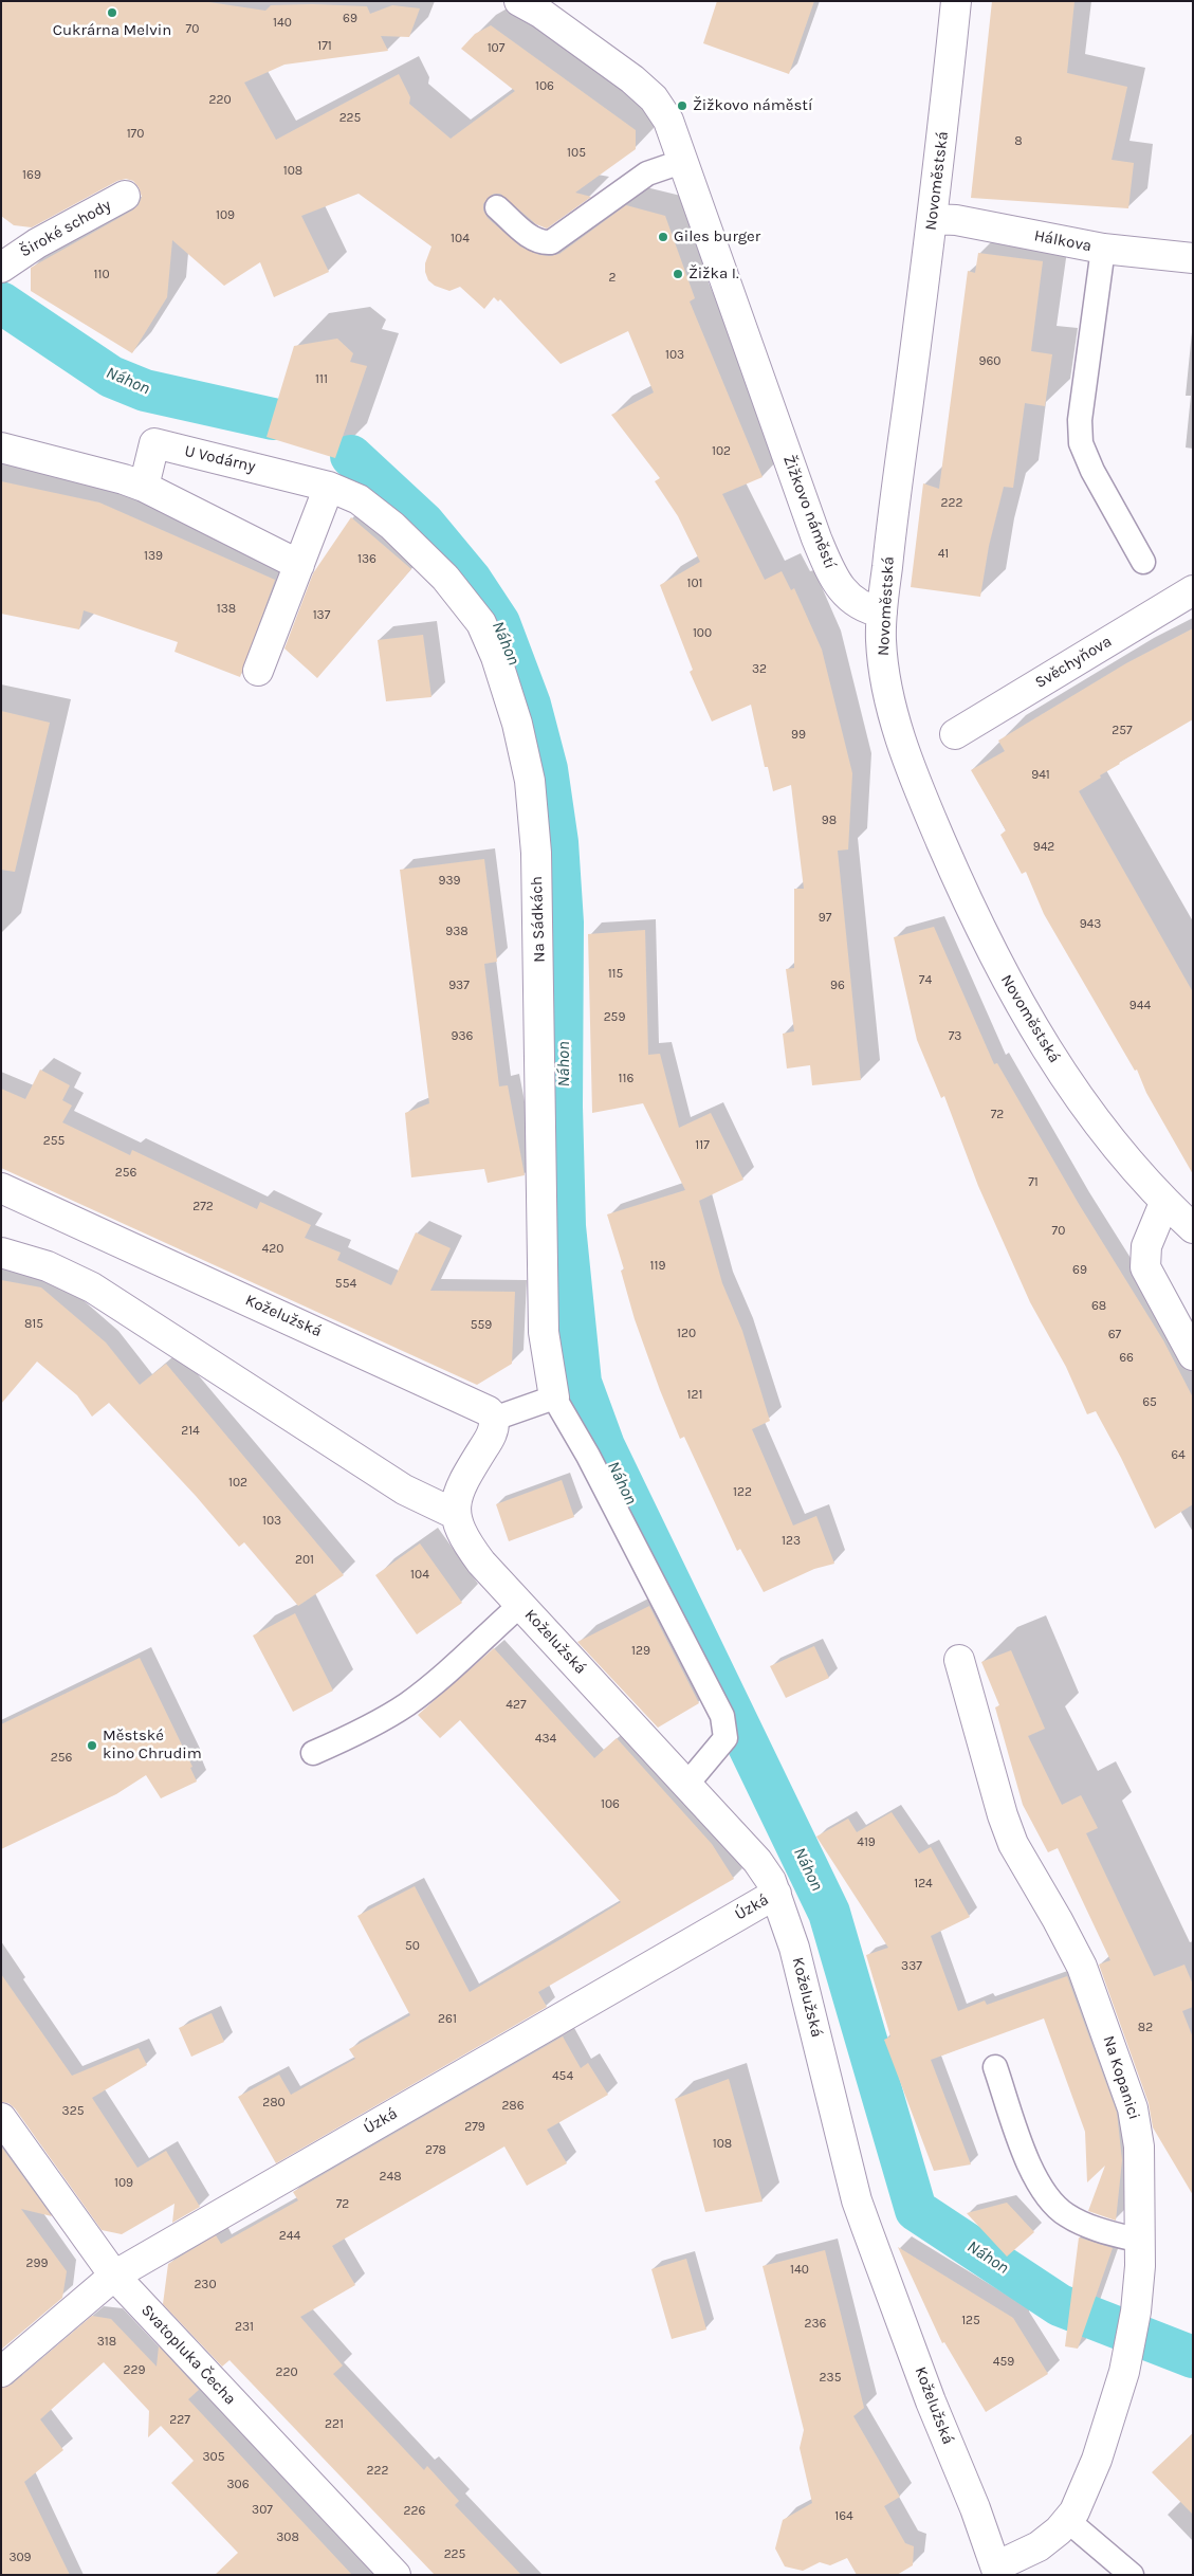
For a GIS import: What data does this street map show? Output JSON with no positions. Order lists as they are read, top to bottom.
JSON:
{
  "streets": {
    "street": [
      "Novoměstská",
      "Široké schody",
      "Hálkova",
      "U Vodárny",
      "Žižkovo náměstí",
      "Svěchyňova",
      "Na Sádkách",
      "Koželužská",
      "Úzká",
      "Na Kopanici",
      "Svatopluka Čecha"
    ]
  },
  "crossings": [
    ["Novoměstská", "Hálkova"],
    ["Novoměstská", "Žižkovo náměstí"],
    ["U Vodárny", "Na Sádkách"],
    ["Koželužská", "Úzká"],
    ["Koželužská", "Na Kopanici"],
    ["Úzká", "Svatopluka Čecha"]
  ],
  "water": ["Náhon"],
  "places": [
    "Cukrárna Melvin",
    "Žižkovo náměstí",
    "Giles burger",
    "Žižka I.",
    "Městské kino Chrudim"
  ],
  "house_numbers": [
    "69",
    "140",
    "70",
    "171",
    "107",
    "106",
    "220",
    "225",
    "170",
    "8",
    "105",
    "108",
    "169",
    "109",
    "104",
    "110",
    "2",
    "103",
    "960",
    "111",
    "102",
    "222",
    "41",
    "139",
    "136",
    "101",
    "138",
    "137",
    "100",
    "32",
    "257",
    "99",
    "941",
    "98",
    "942",
    "939",
    "97",
    "943",
    "938",
    "115",
    "74",
    "937",
    "96",
    "944",
    "259",
    "936",
    "73",
    "116",
    "72",
    "255",
    "117",
    "256",
    "71",
    "272",
    "70",
    "420",
    "119",
    "69",
    "554",
    "68",
    "815",
    "559",
    "120",
    "67",
    "66",
    "121",
    "65",
    "214",
    "64",
    "102",
    "122",
    "103",
    "123",
    "201",
    "104",
    "129",
    "427",
    "434",
    "256",
    "106",
    "419",
    "124",
    "50",
    "337",
    "261",
    "82",
    "454",
    "280",
    "286",
    "325",
    "279",
    "108",
    "278",
    "248",
    "109",
    "72",
    "244",
    "299",
    "140",
    "230",
    "125",
    "236",
    "231",
    "318",
    "459",
    "229",
    "220",
    "235",
    "227",
    "221",
    "305",
    "222",
    "306",
    "307",
    "226",
    "164",
    "308",
    "225",
    "309"
  ]
}
